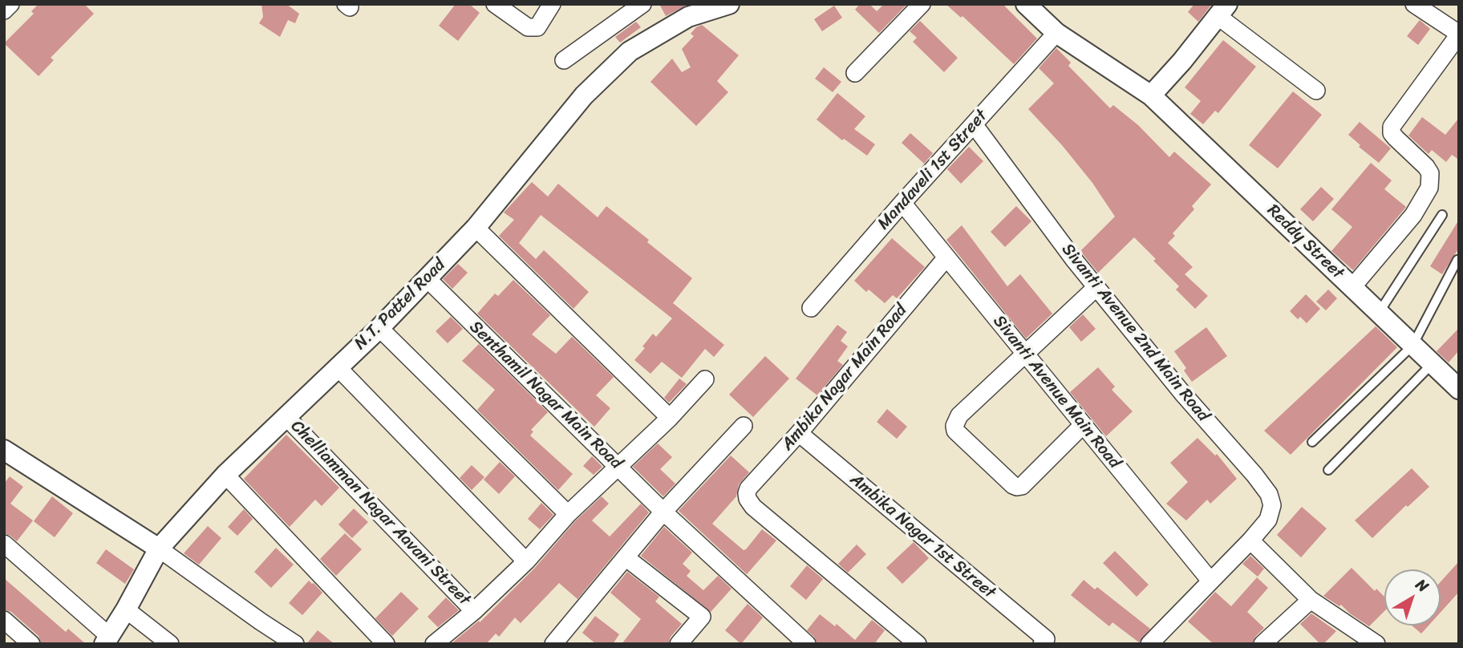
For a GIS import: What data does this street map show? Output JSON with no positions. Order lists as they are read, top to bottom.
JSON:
{
  "streets": {
    "street": [
      "Mandaveli 1st Street",
      "Reddy Street",
      "N.T. Pattel Road",
      "Sivanti Avenue 2nd Main Road",
      "Ambika Nagar Main Road",
      "Sivanti Avenue Main Road",
      "Senthamil Nagar Main Road",
      "Chelliamman Nagar Aavani Street",
      "Ambika Nagar 1st Street"
    ]
  },
  "crossings": [
    ["Mandaveli 1st Street", "Sivanti Avenue 2nd Main Road"],
    ["Mandaveli 1st Street", "Sivanti Avenue Main Road"],
    ["N.T. Pattel Road", "Senthamil Nagar Main Road"],
    ["N.T. Pattel Road", "Chelliamman Nagar Aavani Street"],
    ["Sivanti Avenue 2nd Main Road", "Sivanti Avenue Main Road"],
    ["Ambika Nagar Main Road", "Sivanti Avenue Main Road"],
    ["Ambika Nagar Main Road", "Ambika Nagar 1st Street"]
  ],
  "north": "top right"
}
